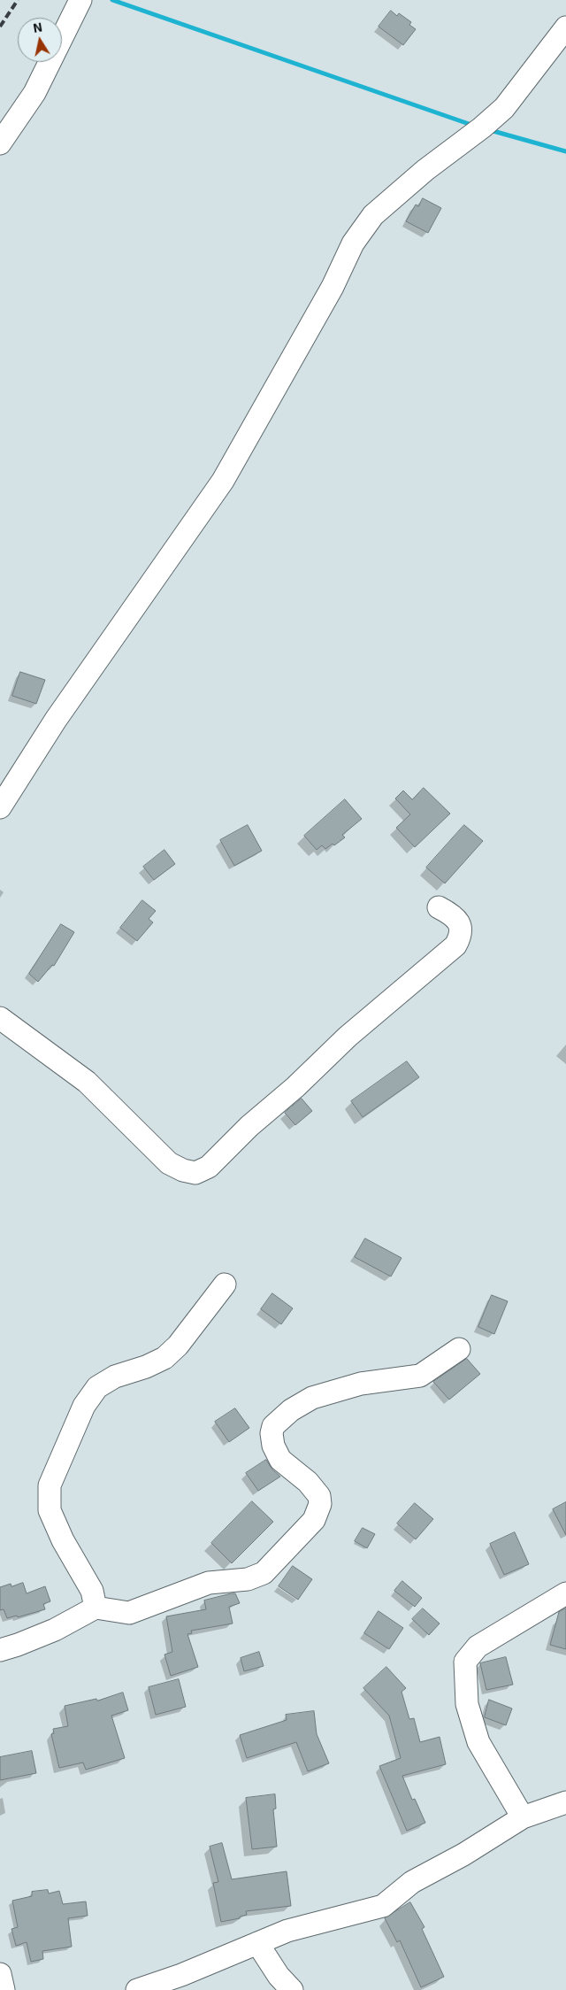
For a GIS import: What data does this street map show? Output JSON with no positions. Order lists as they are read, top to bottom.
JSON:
{
  "north": "top"
}
